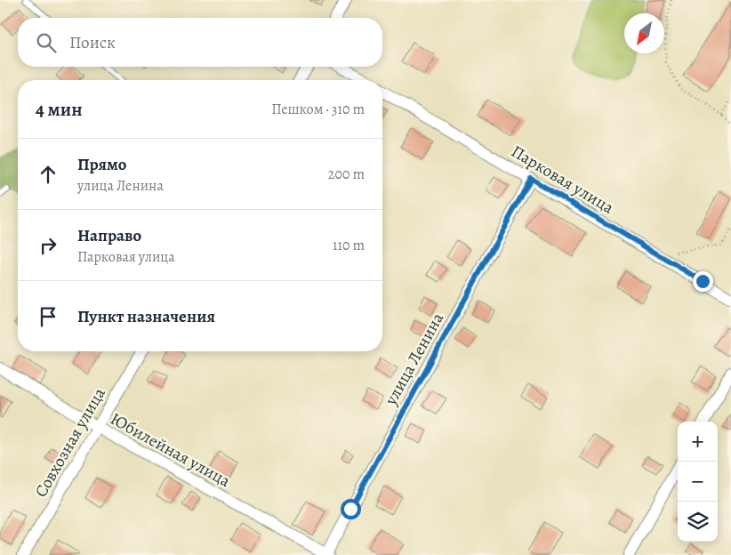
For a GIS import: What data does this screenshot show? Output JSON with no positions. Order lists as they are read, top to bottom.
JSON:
{
  "streets": {
    "street": [
      "Парковая улица",
      "улица Ленина",
      "Совхозная улица",
      "Юбилейная улица"
    ]
  },
  "crossings": [
    ["Парковая улица", "улица Ленина"],
    ["улица Ленина", "Юбилейная улица"],
    ["Совхозная улица", "Юбилейная улица"]
  ],
  "north": "bottom left",
  "page": {
    "search": "Поиск",
    "heading": ["4 мин", "Пешком · 310 m"],
    "list": [
      ["Прямо", "улица Ленина", "200 m"],
      ["Направо", "Парковая улица", "110 m"],
      "Пункт назначения"
    ],
    "map_buttons": ["+", "−"]
  }
}
